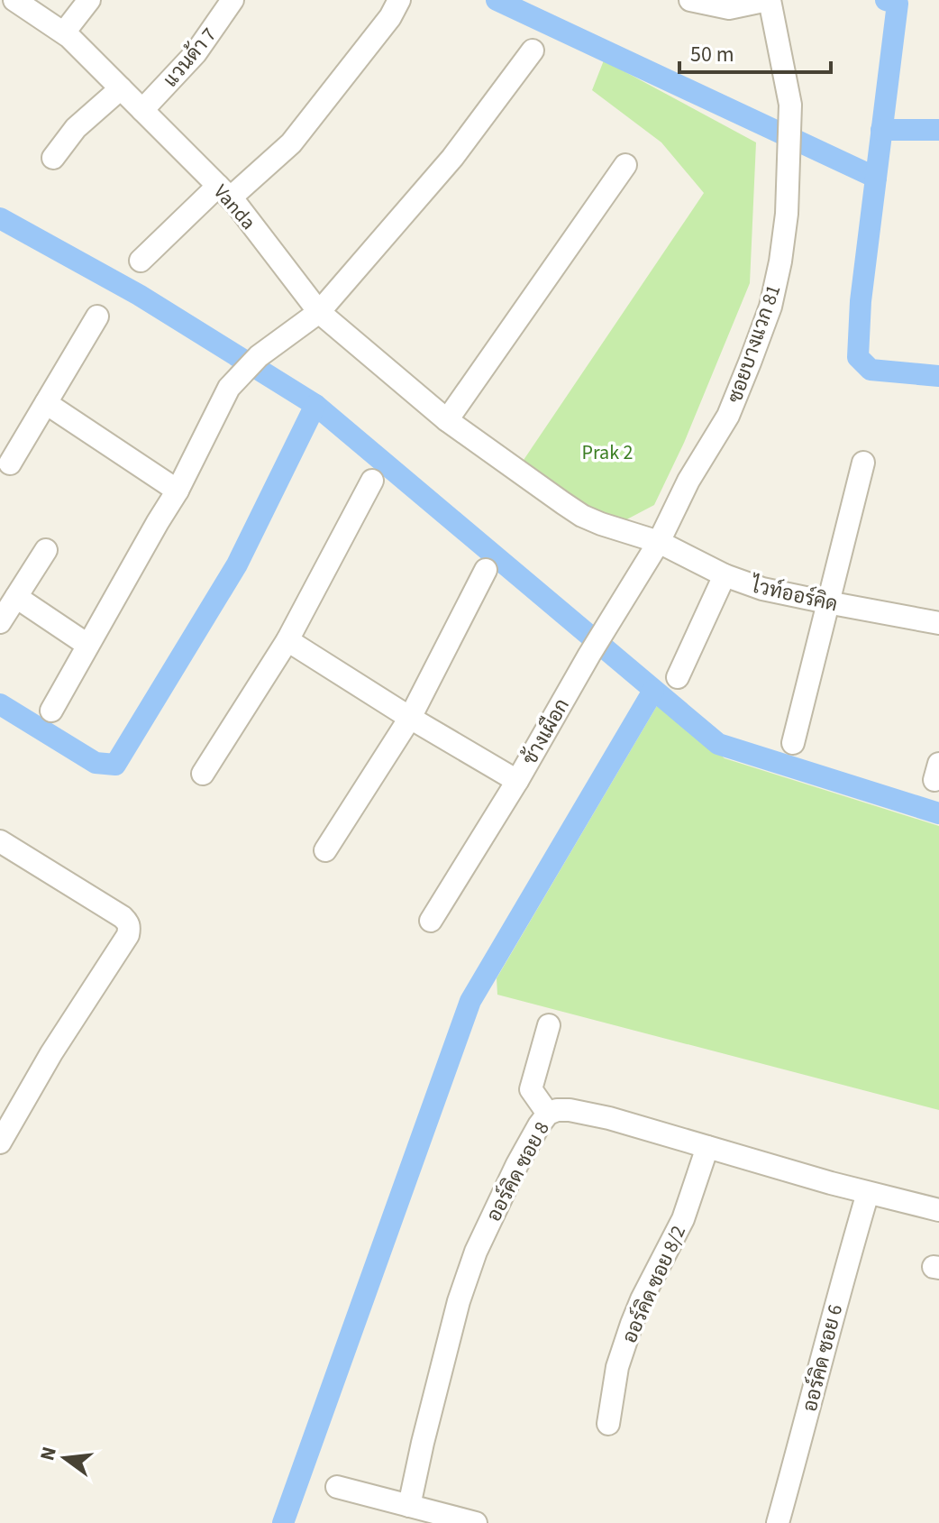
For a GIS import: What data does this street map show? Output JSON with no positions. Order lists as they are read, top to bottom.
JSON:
{
  "streets": {
    "street": [
      "แวนด้า 7",
      "Vanda",
      "ซอยบางแวก 81",
      "ไวท์ออร์คิด",
      "ช้างเผือก",
      "ออร์คิด ซอย 8",
      "ออร์คิด ซอย 8/2",
      "ออร์คิด ซอย 6"
    ]
  },
  "crossings": [
    ["แวนด้า 7", "Vanda"],
    ["Vanda", "ซอยบางแวก 81"],
    ["Vanda", "ไวท์ออร์คิด"],
    ["Vanda", "ช้างเผือก"],
    ["ซอยบางแวก 81", "ไวท์ออร์คิด"],
    ["ซอยบางแวก 81", "ช้างเผือก"],
    ["ไวท์ออร์คิด", "ช้างเผือก"],
    ["ออร์คิด ซอย 8", "ออร์คิด ซอย 8/2"],
    ["ออร์คิด ซอย 8", "ออร์คิด ซอย 6"]
  ],
  "parks": ["Prak 2"],
  "scale_bar": "50 m",
  "north": "left"
}
